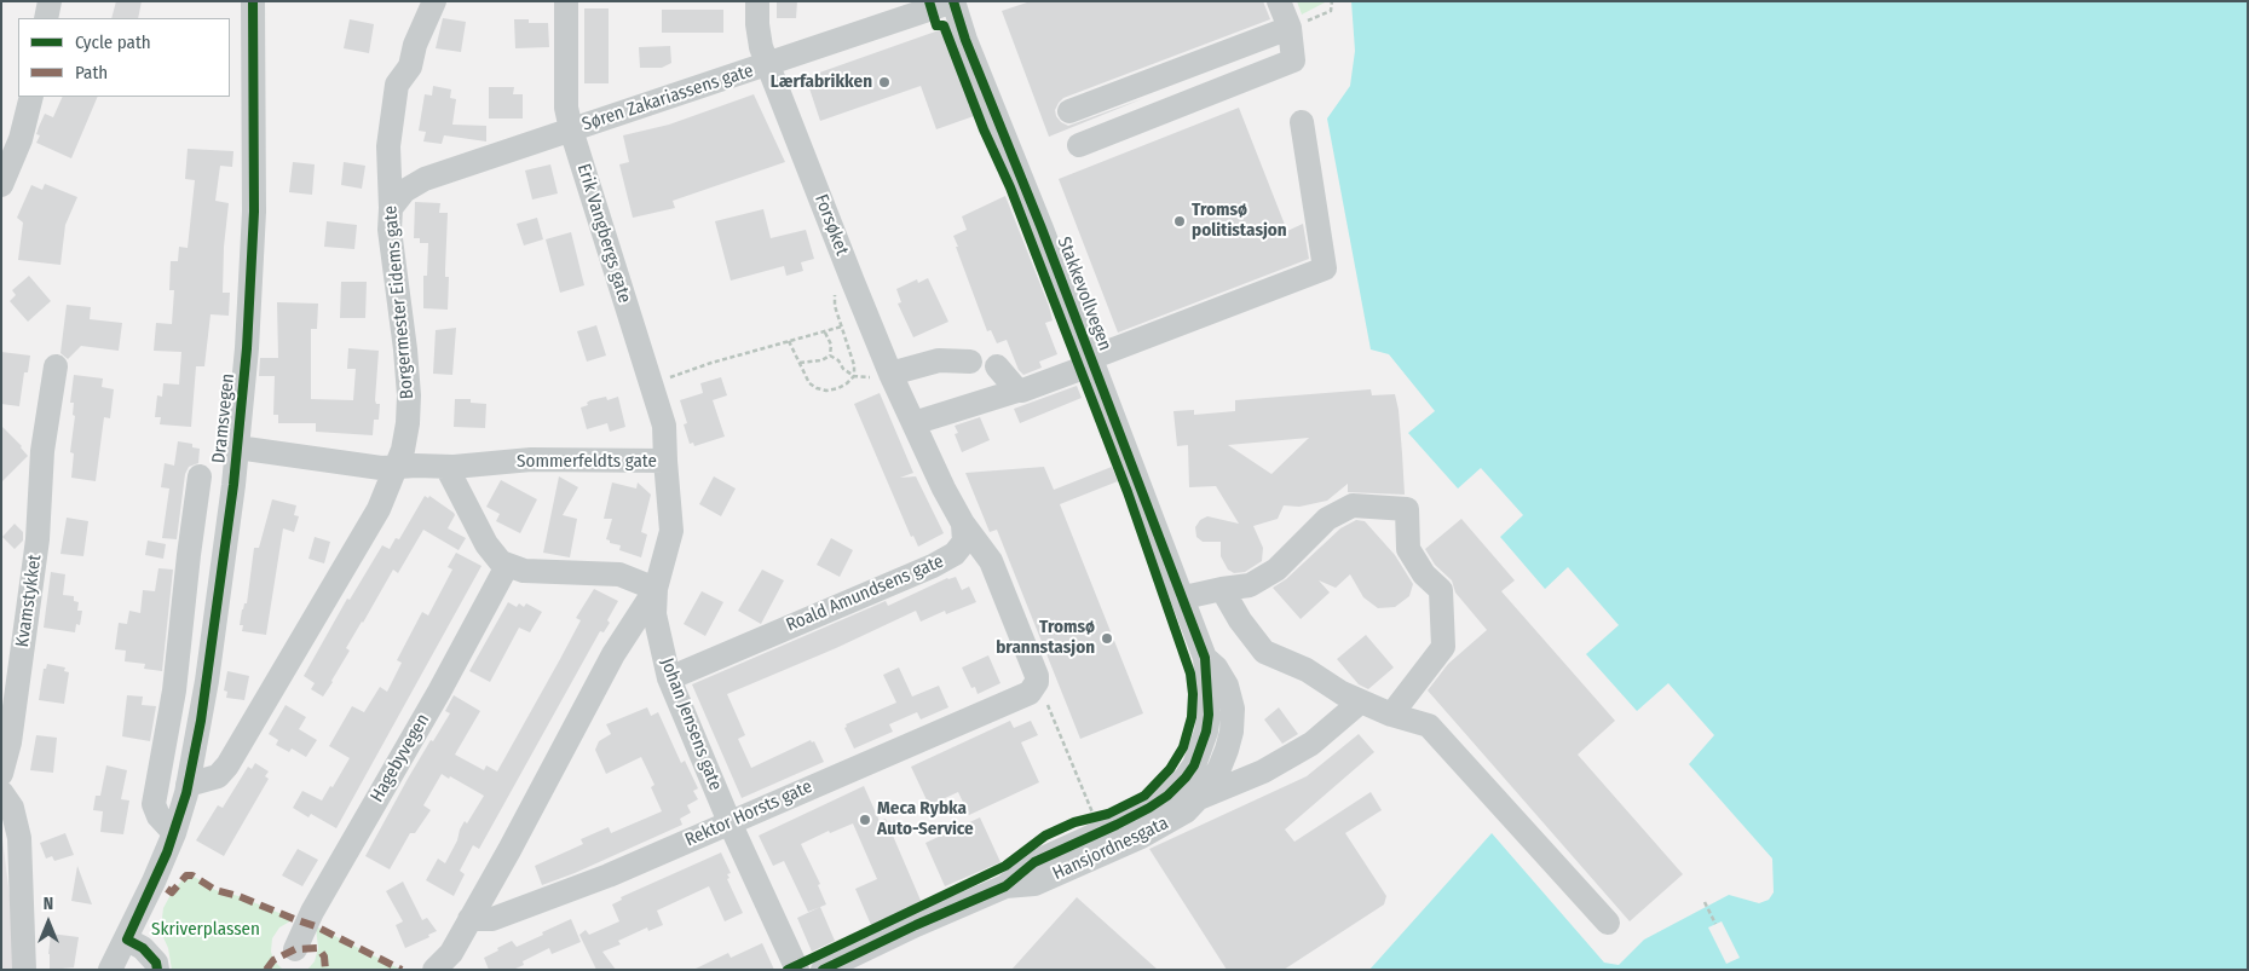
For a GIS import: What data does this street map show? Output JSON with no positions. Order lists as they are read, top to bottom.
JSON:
{
  "streets": {
    "street": [
      "Søren Zakariassens gate",
      "Forsøket",
      "Erik Vangbergs gate",
      "Stakkevollvegen",
      "Borgermester Eidems gate",
      "Dramsvegen",
      "Sommerfeldts gate",
      "Roald Amundsens gate",
      "Kvamstykket",
      "Johan Jensens gate",
      "Hagebyvegen",
      "Rektor Horsts gate",
      "Hansjordnesgata"
    ]
  },
  "crossings": [
    ["Søren Zakariassens gate", "Forsøket"],
    ["Søren Zakariassens gate", "Erik Vangbergs gate"],
    ["Søren Zakariassens gate", "Stakkevollvegen"],
    ["Søren Zakariassens gate", "Borgermester Eidems gate"],
    ["Erik Vangbergs gate", "Sommerfeldts gate"],
    ["Stakkevollvegen", "Hansjordnesgata"],
    ["Borgermester Eidems gate", "Sommerfeldts gate"],
    ["Sommerfeldts gate", "Johan Jensens gate"],
    ["Sommerfeldts gate", "Rektor Horsts gate"],
    ["Roald Amundsens gate", "Johan Jensens gate"],
    ["Johan Jensens gate", "Rektor Horsts gate"]
  ],
  "parks": ["Skriverplassen"],
  "places": [
    "Lærfabrikken",
    "Tromsø politistasjon",
    "Tromsø brannstasjon",
    "Meca Rybka Auto-Service"
  ],
  "legend": ["Cycle path", "Path"],
  "north": "top"
}
